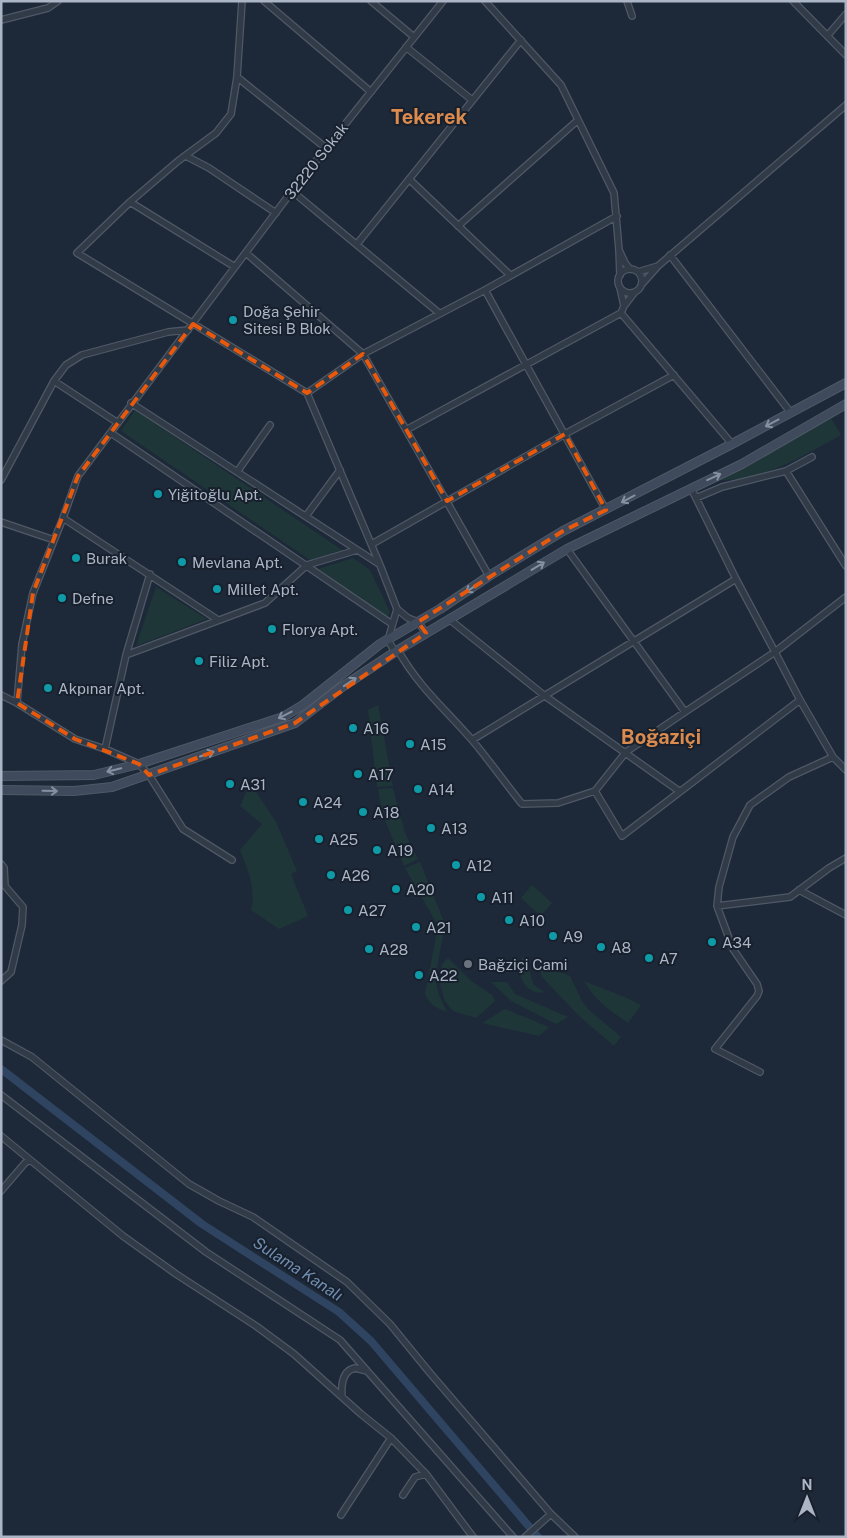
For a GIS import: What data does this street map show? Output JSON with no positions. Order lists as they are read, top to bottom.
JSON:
{
  "streets": {
    "street": ["32220 Sokak"]
  },
  "districts": ["Tekerek", "Boğaziçi"],
  "water": ["Sulama Kanalı"],
  "places": [
    "Doğa Şehir Sitesi B Blok",
    "Yiğitoğlu Apt.",
    "Burak",
    "Mevlana Apt.",
    "Millet Apt.",
    "Defne",
    "Florya Apt.",
    "Filiz Apt.",
    "Akpınar Apt.",
    "A16",
    "A15",
    "A17",
    "A31",
    "A14",
    "A24",
    "A18",
    "A13",
    "A25",
    "A19",
    "A12",
    "A26",
    "A20",
    "A11",
    "A27",
    "A10",
    "A21",
    "A9",
    "A34",
    "A8",
    "A28",
    "A7",
    "Bağziçi Cami",
    "A22"
  ],
  "north": "top"
}
